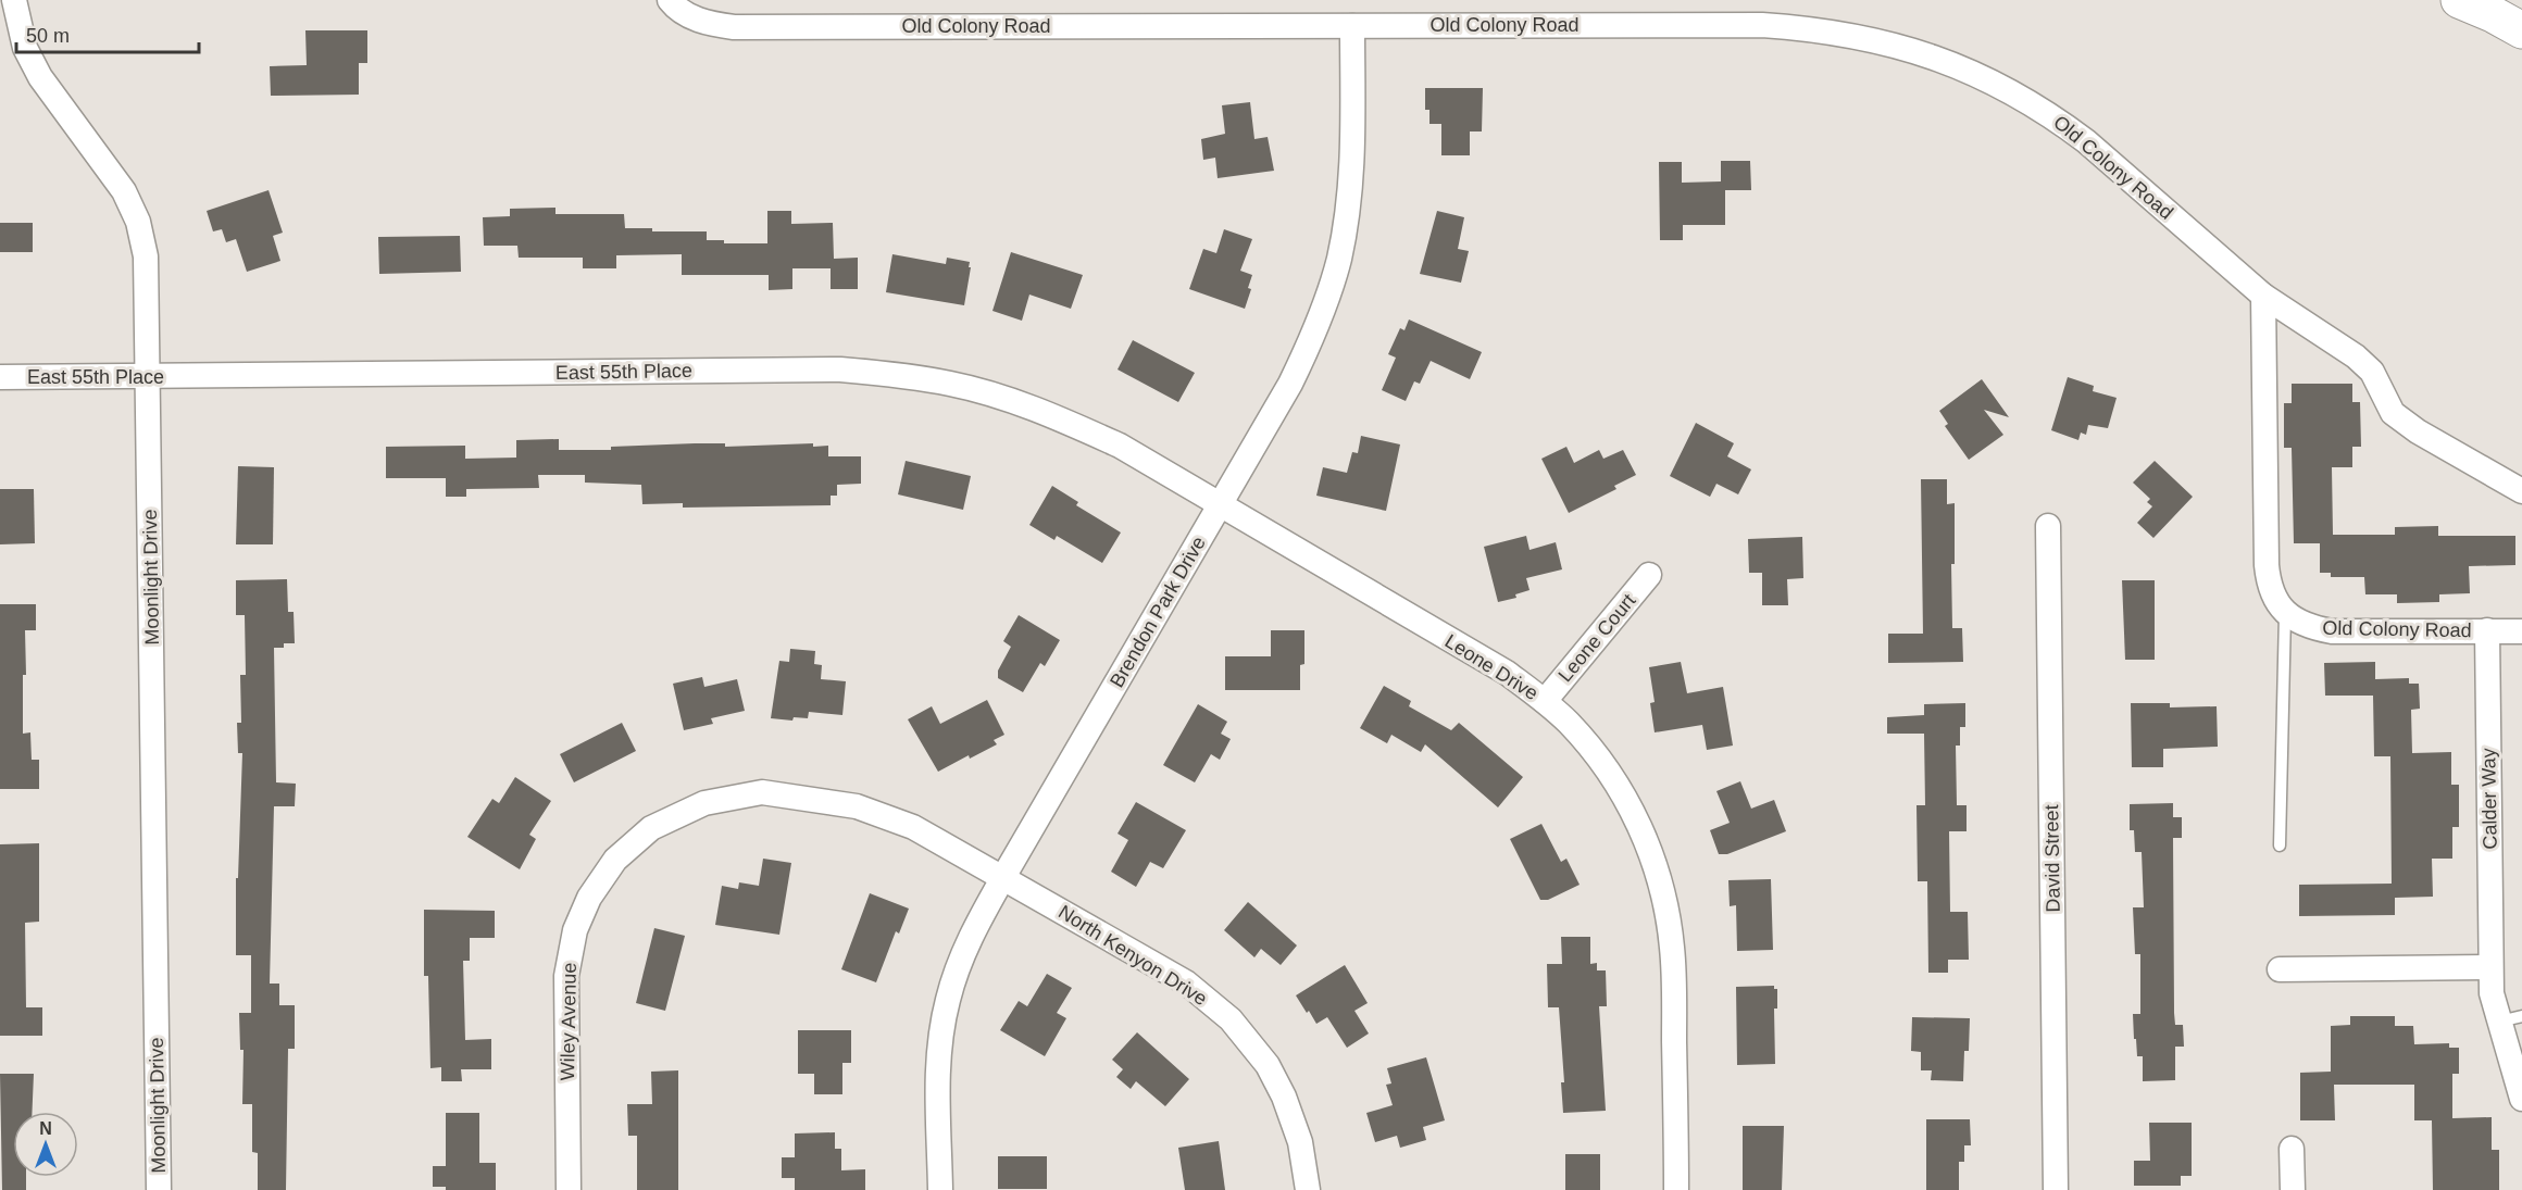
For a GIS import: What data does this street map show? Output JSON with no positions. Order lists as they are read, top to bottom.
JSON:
{
  "streets": {
    "street": [
      "Old Colony Road",
      "East 55th Place",
      "Moonlight Drive",
      "Brendon Park Drive",
      "Leone Court",
      "Leone Drive",
      "Calder Way",
      "David Street",
      "North Kenyon Drive",
      "Wiley Avenue"
    ]
  },
  "crossings": [
    ["Old Colony Road", "Brendon Park Drive"],
    ["Old Colony Road", "Calder Way"],
    ["East 55th Place", "Moonlight Drive"],
    ["East 55th Place", "Brendon Park Drive"],
    ["East 55th Place", "Leone Drive"],
    ["Brendon Park Drive", "Leone Drive"],
    ["Brendon Park Drive", "North Kenyon Drive"],
    ["Brendon Park Drive", "Wiley Avenue"],
    ["Leone Court", "Leone Drive"],
    ["North Kenyon Drive", "Wiley Avenue"]
  ],
  "scale_bar": "50 m",
  "north": "top"
}
